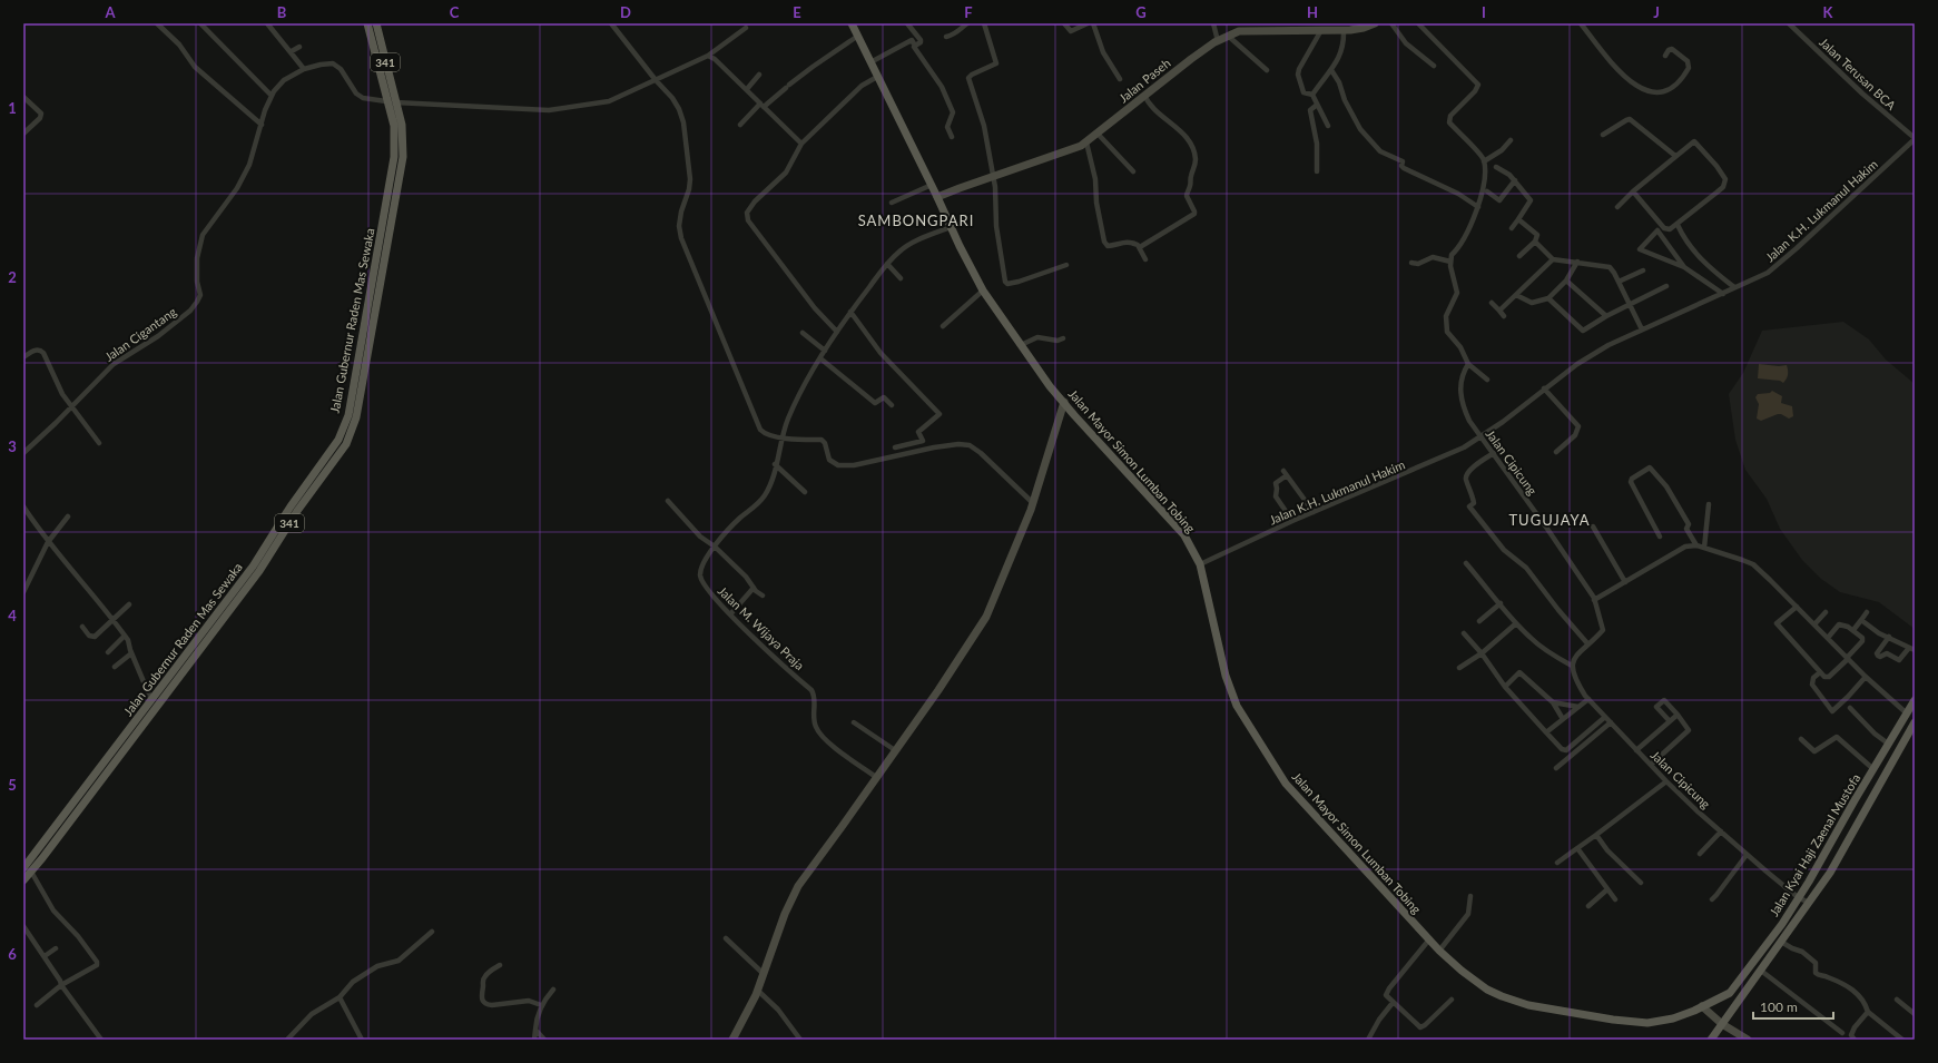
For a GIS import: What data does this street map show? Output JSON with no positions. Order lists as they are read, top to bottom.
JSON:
{
  "streets": {
    "main road": [
      "341",
      "Jalan Gubernur Raden Mas Sewaka",
      "Jalan Mayor Simon Lumban Tobing",
      "Jalan Kyai Haji Zaenal Mustofa"
    ],
    "street": [
      "Jalan Terusan BCA",
      "Jalan Paseh",
      "Jalan K.H. Lukmanul Hakim",
      "Jalan Cigantang",
      "Jalan Cipicung",
      "Jalan M. Wijaya Praja"
    ]
  },
  "crossings": [
    ["341", "Jalan Gubernur Raden Mas Sewaka"],
    ["341", "Jalan Cigantang"],
    ["Jalan Terusan BCA", "Jalan K.H. Lukmanul Hakim"],
    ["Jalan Paseh", "Jalan Mayor Simon Lumban Tobing"],
    ["Jalan K.H. Lukmanul Hakim", "Jalan Mayor Simon Lumban Tobing"],
    ["Jalan K.H. Lukmanul Hakim", "Jalan Cipicung"],
    ["Jalan Gubernur Raden Mas Sewaka", "Jalan Cigantang"],
    ["Jalan Mayor Simon Lumban Tobing", "Jalan M. Wijaya Praja"],
    ["Jalan Mayor Simon Lumban Tobing", "Jalan Kyai Haji Zaenal Mustofa"],
    ["Jalan Cipicung", "Jalan Kyai Haji Zaenal Mustofa"]
  ],
  "districts": ["SAMBONGPARI", "TUGUJAYA"],
  "scale_bar": "100 m",
  "grid": {
    "columns": [
      "A",
      "B",
      "C",
      "D",
      "E",
      "F",
      "G",
      "H",
      "I",
      "J",
      "K"
    ],
    "rows": [
      "1",
      "2",
      "3",
      "4",
      "5",
      "6"
    ]
  }
}
